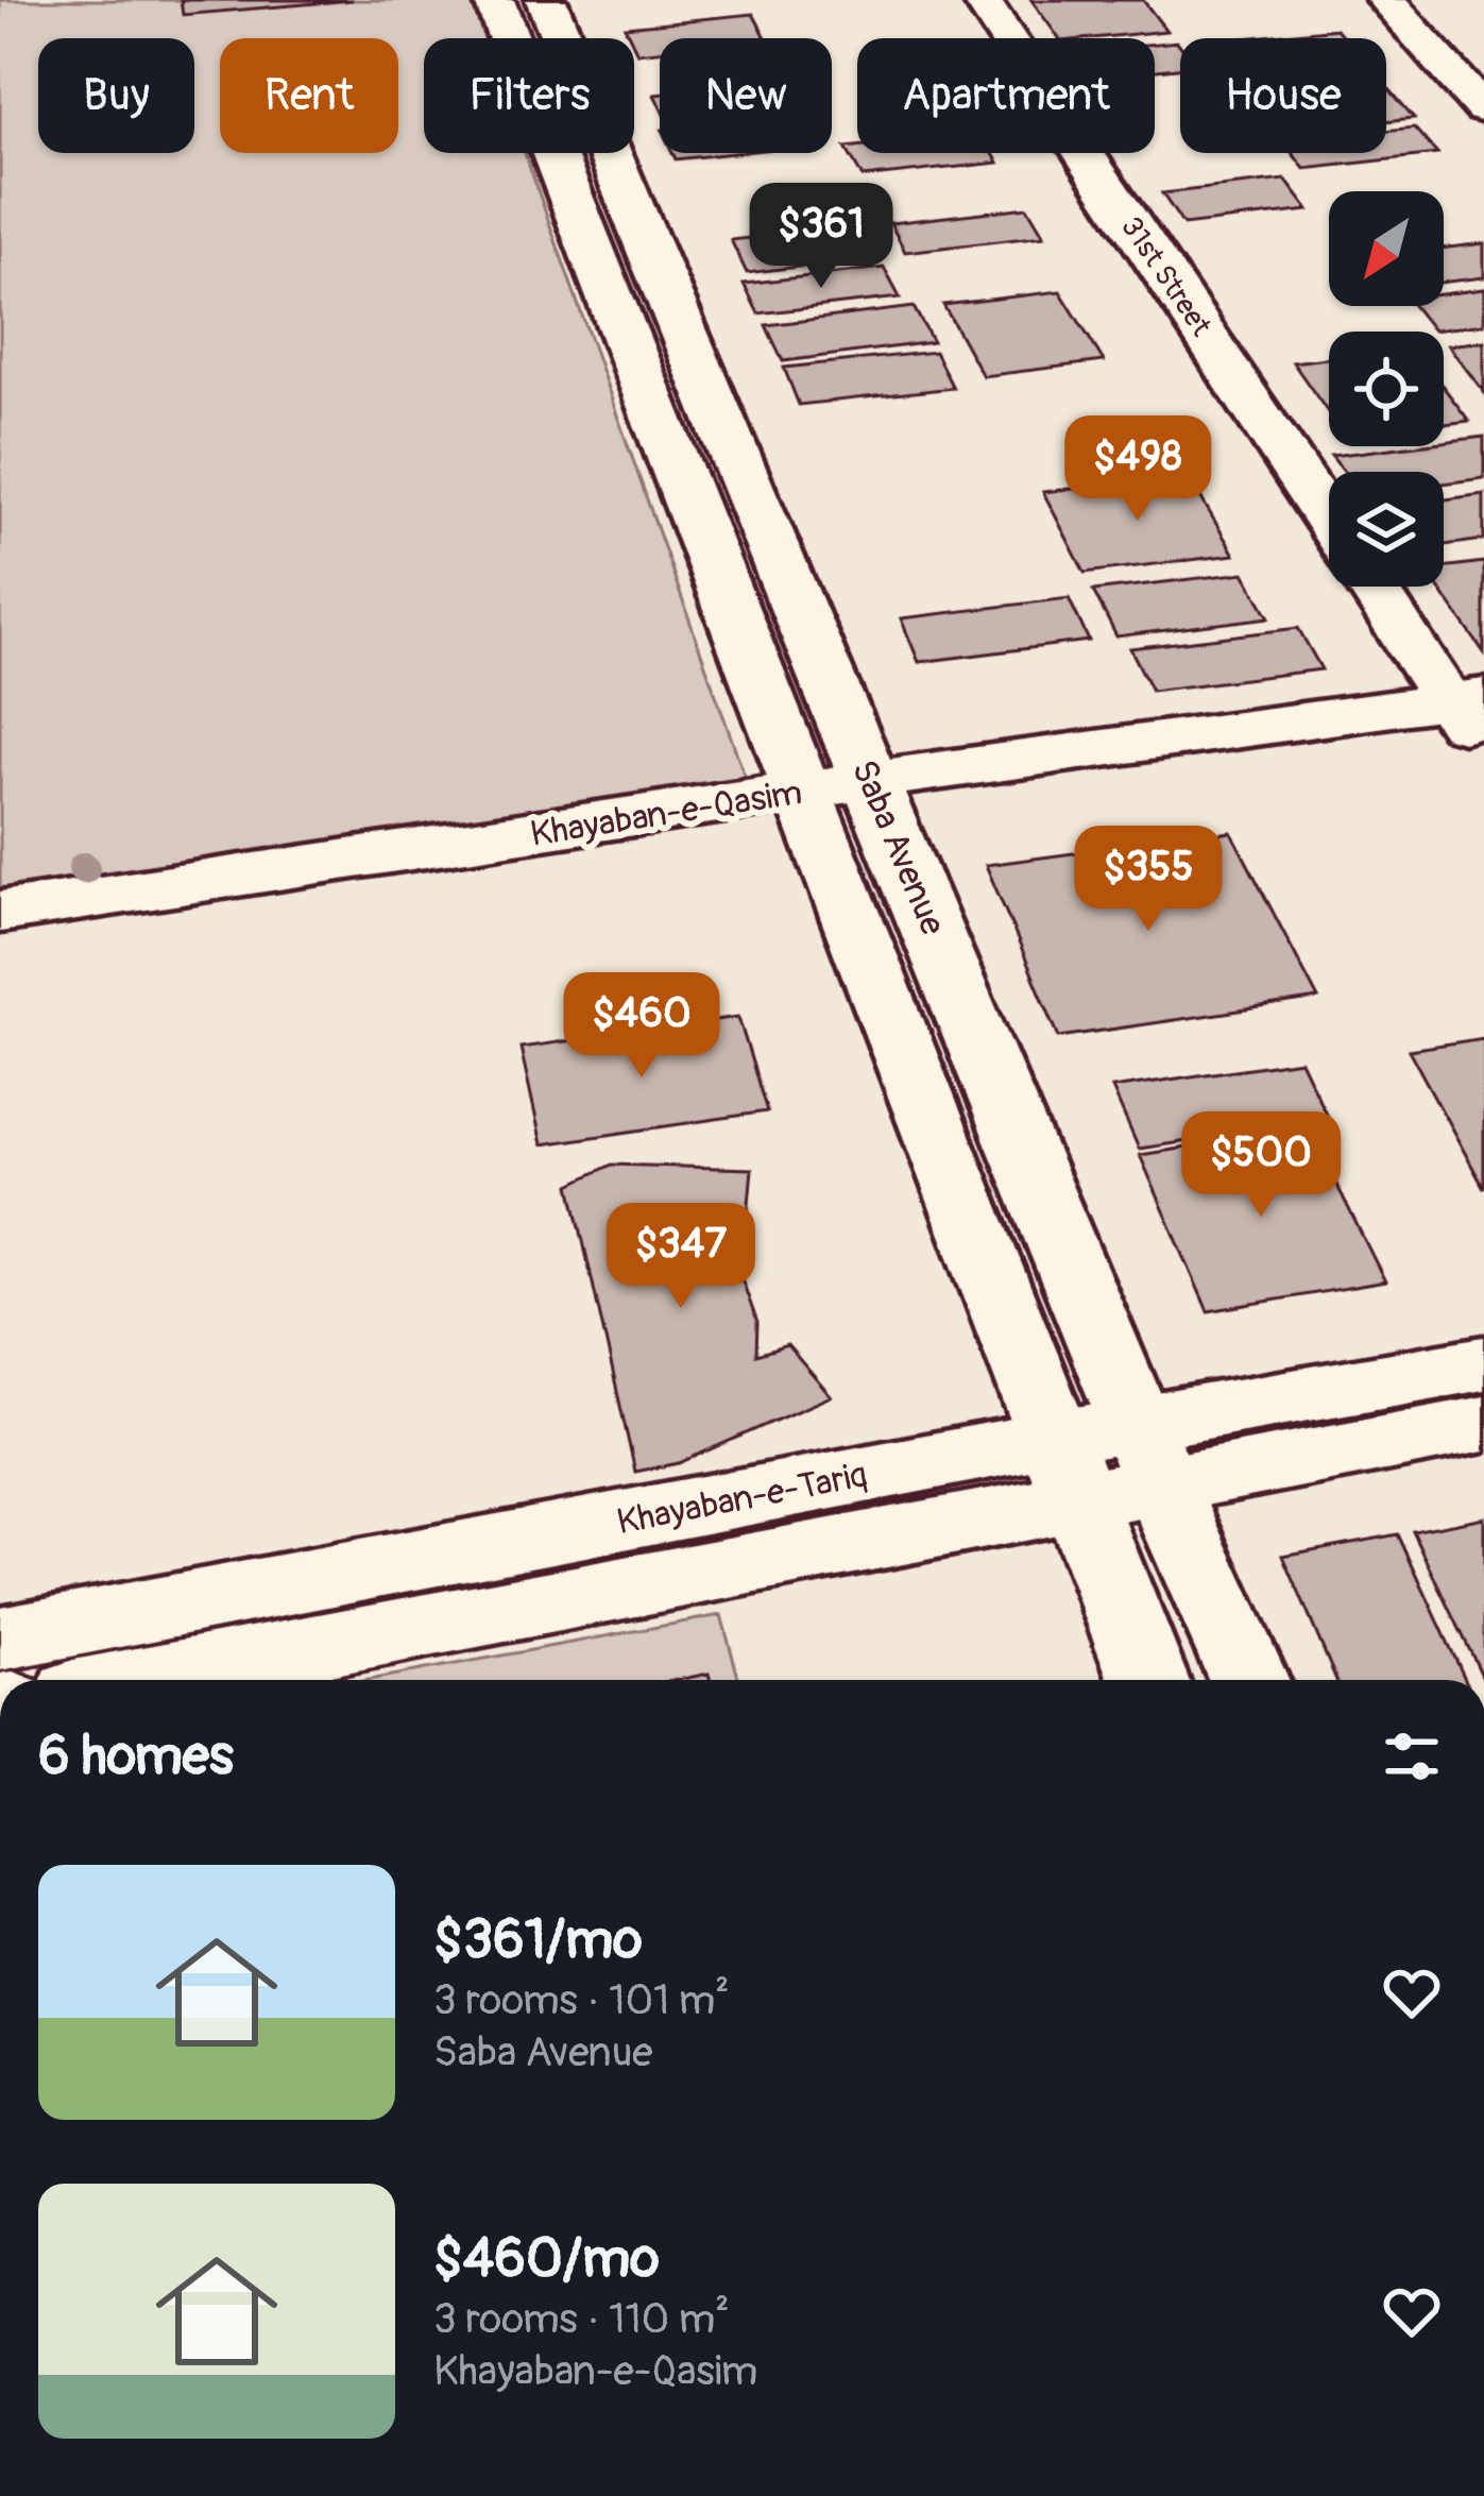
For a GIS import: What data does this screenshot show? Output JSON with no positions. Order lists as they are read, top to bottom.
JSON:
{
  "streets": {
    "main road": ["Khayaban-e-Qasim", "Saba Avenue"],
    "street": ["31st Street", "Khayaban-e-Tariq"]
  },
  "crossings": [
    ["Khayaban-e-Qasim", "Saba Avenue"],
    ["Saba Avenue", "Khayaban-e-Tariq"]
  ],
  "north": "bottom left",
  "page": {
    "chip": [
      "Buy",
      "Rent",
      "Filters",
      "New",
      "Apartment",
      "House"
    ],
    "price": [
      "$361",
      "$498",
      "$355",
      "$460",
      "$500",
      "$347"
    ],
    "heading": "6 homes",
    "list": [
      {
        "name": "$361/mo",
        "note": "3 rooms · 101 m² · Saba Avenue"
      },
      {
        "name": "$460/mo",
        "note": "3 rooms · 110 m² · Khayaban-e-Qasim"
      }
    ]
  }
}
